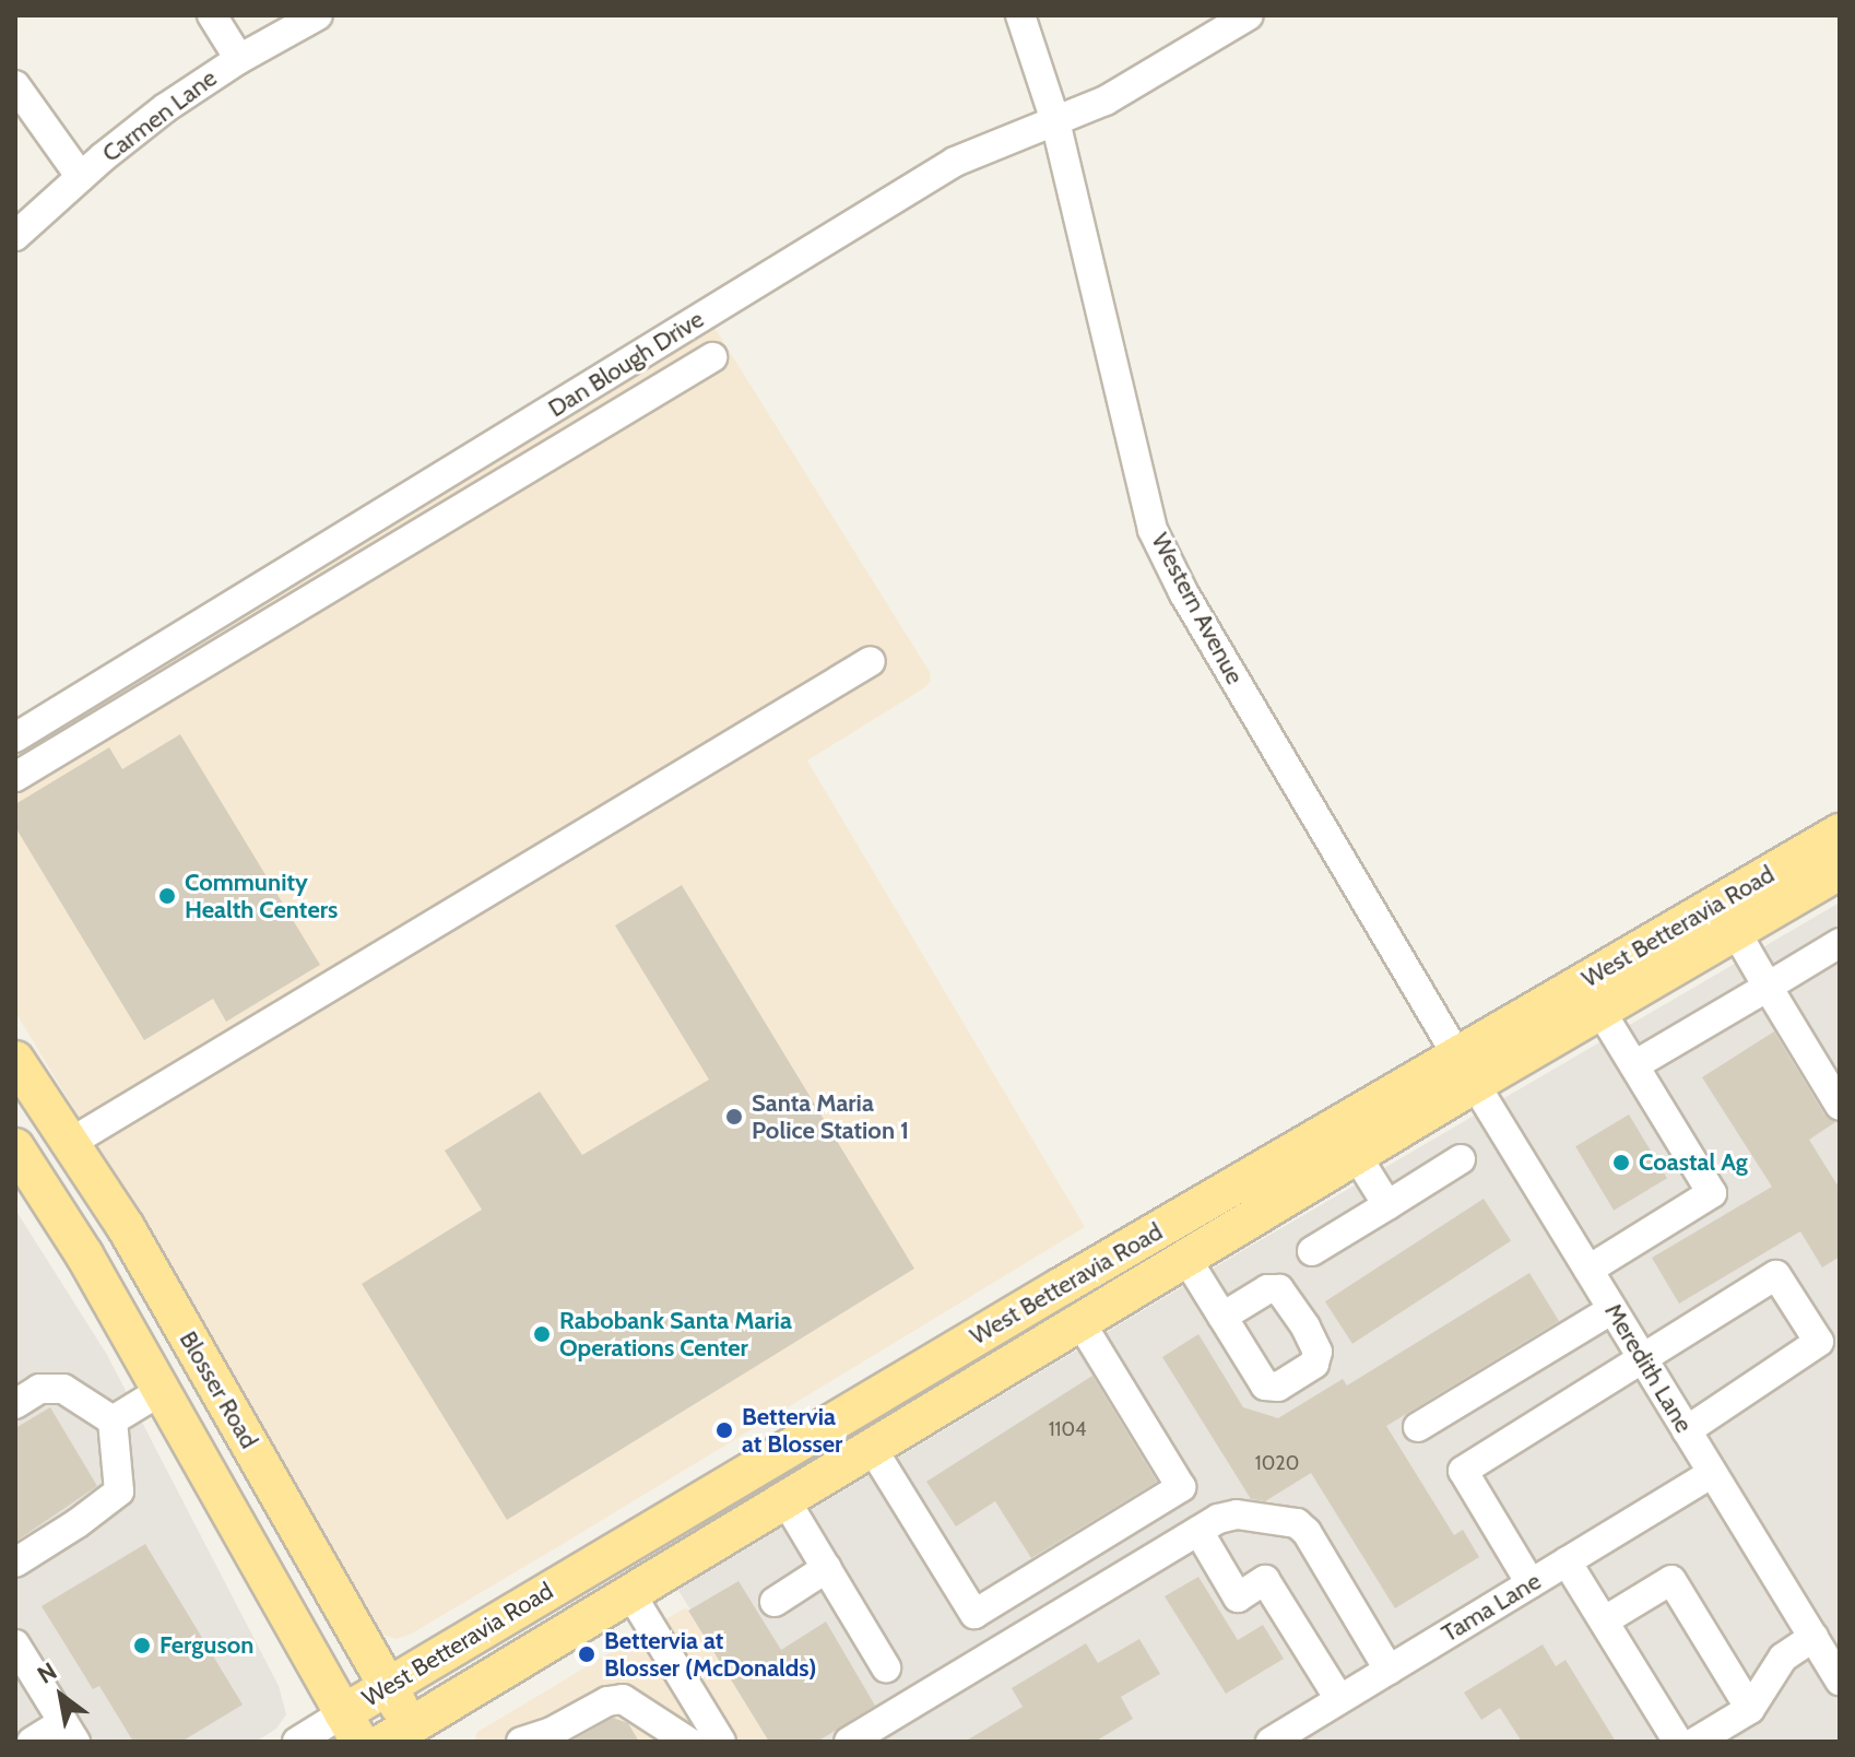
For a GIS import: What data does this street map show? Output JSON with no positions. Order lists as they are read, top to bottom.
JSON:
{
  "streets": {
    "main road": ["West Betteravia Road", "Blosser Road"],
    "street": [
      "Carmen Lane",
      "Dan Blough Drive",
      "Western Avenue",
      "Meredith Lane",
      "Tama Lane"
    ]
  },
  "crossings": [
    ["Dan Blough Drive", "Western Avenue"],
    ["Western Avenue", "West Betteravia Road"],
    ["Western Avenue", "Meredith Lane"],
    ["West Betteravia Road", "Meredith Lane"],
    ["West Betteravia Road", "Blosser Road"],
    ["Meredith Lane", "Tama Lane"]
  ],
  "places": [
    "Community Health Centers",
    "Santa Maria Police Station 1",
    "Coastal Ag",
    "Rabobank Santa Maria Operations Center",
    "Bettervia at Blosser",
    "Ferguson",
    "Bettervia at Blosser (McDonalds)"
  ],
  "house_numbers": ["1104", "1020"],
  "north": "top left"
}
